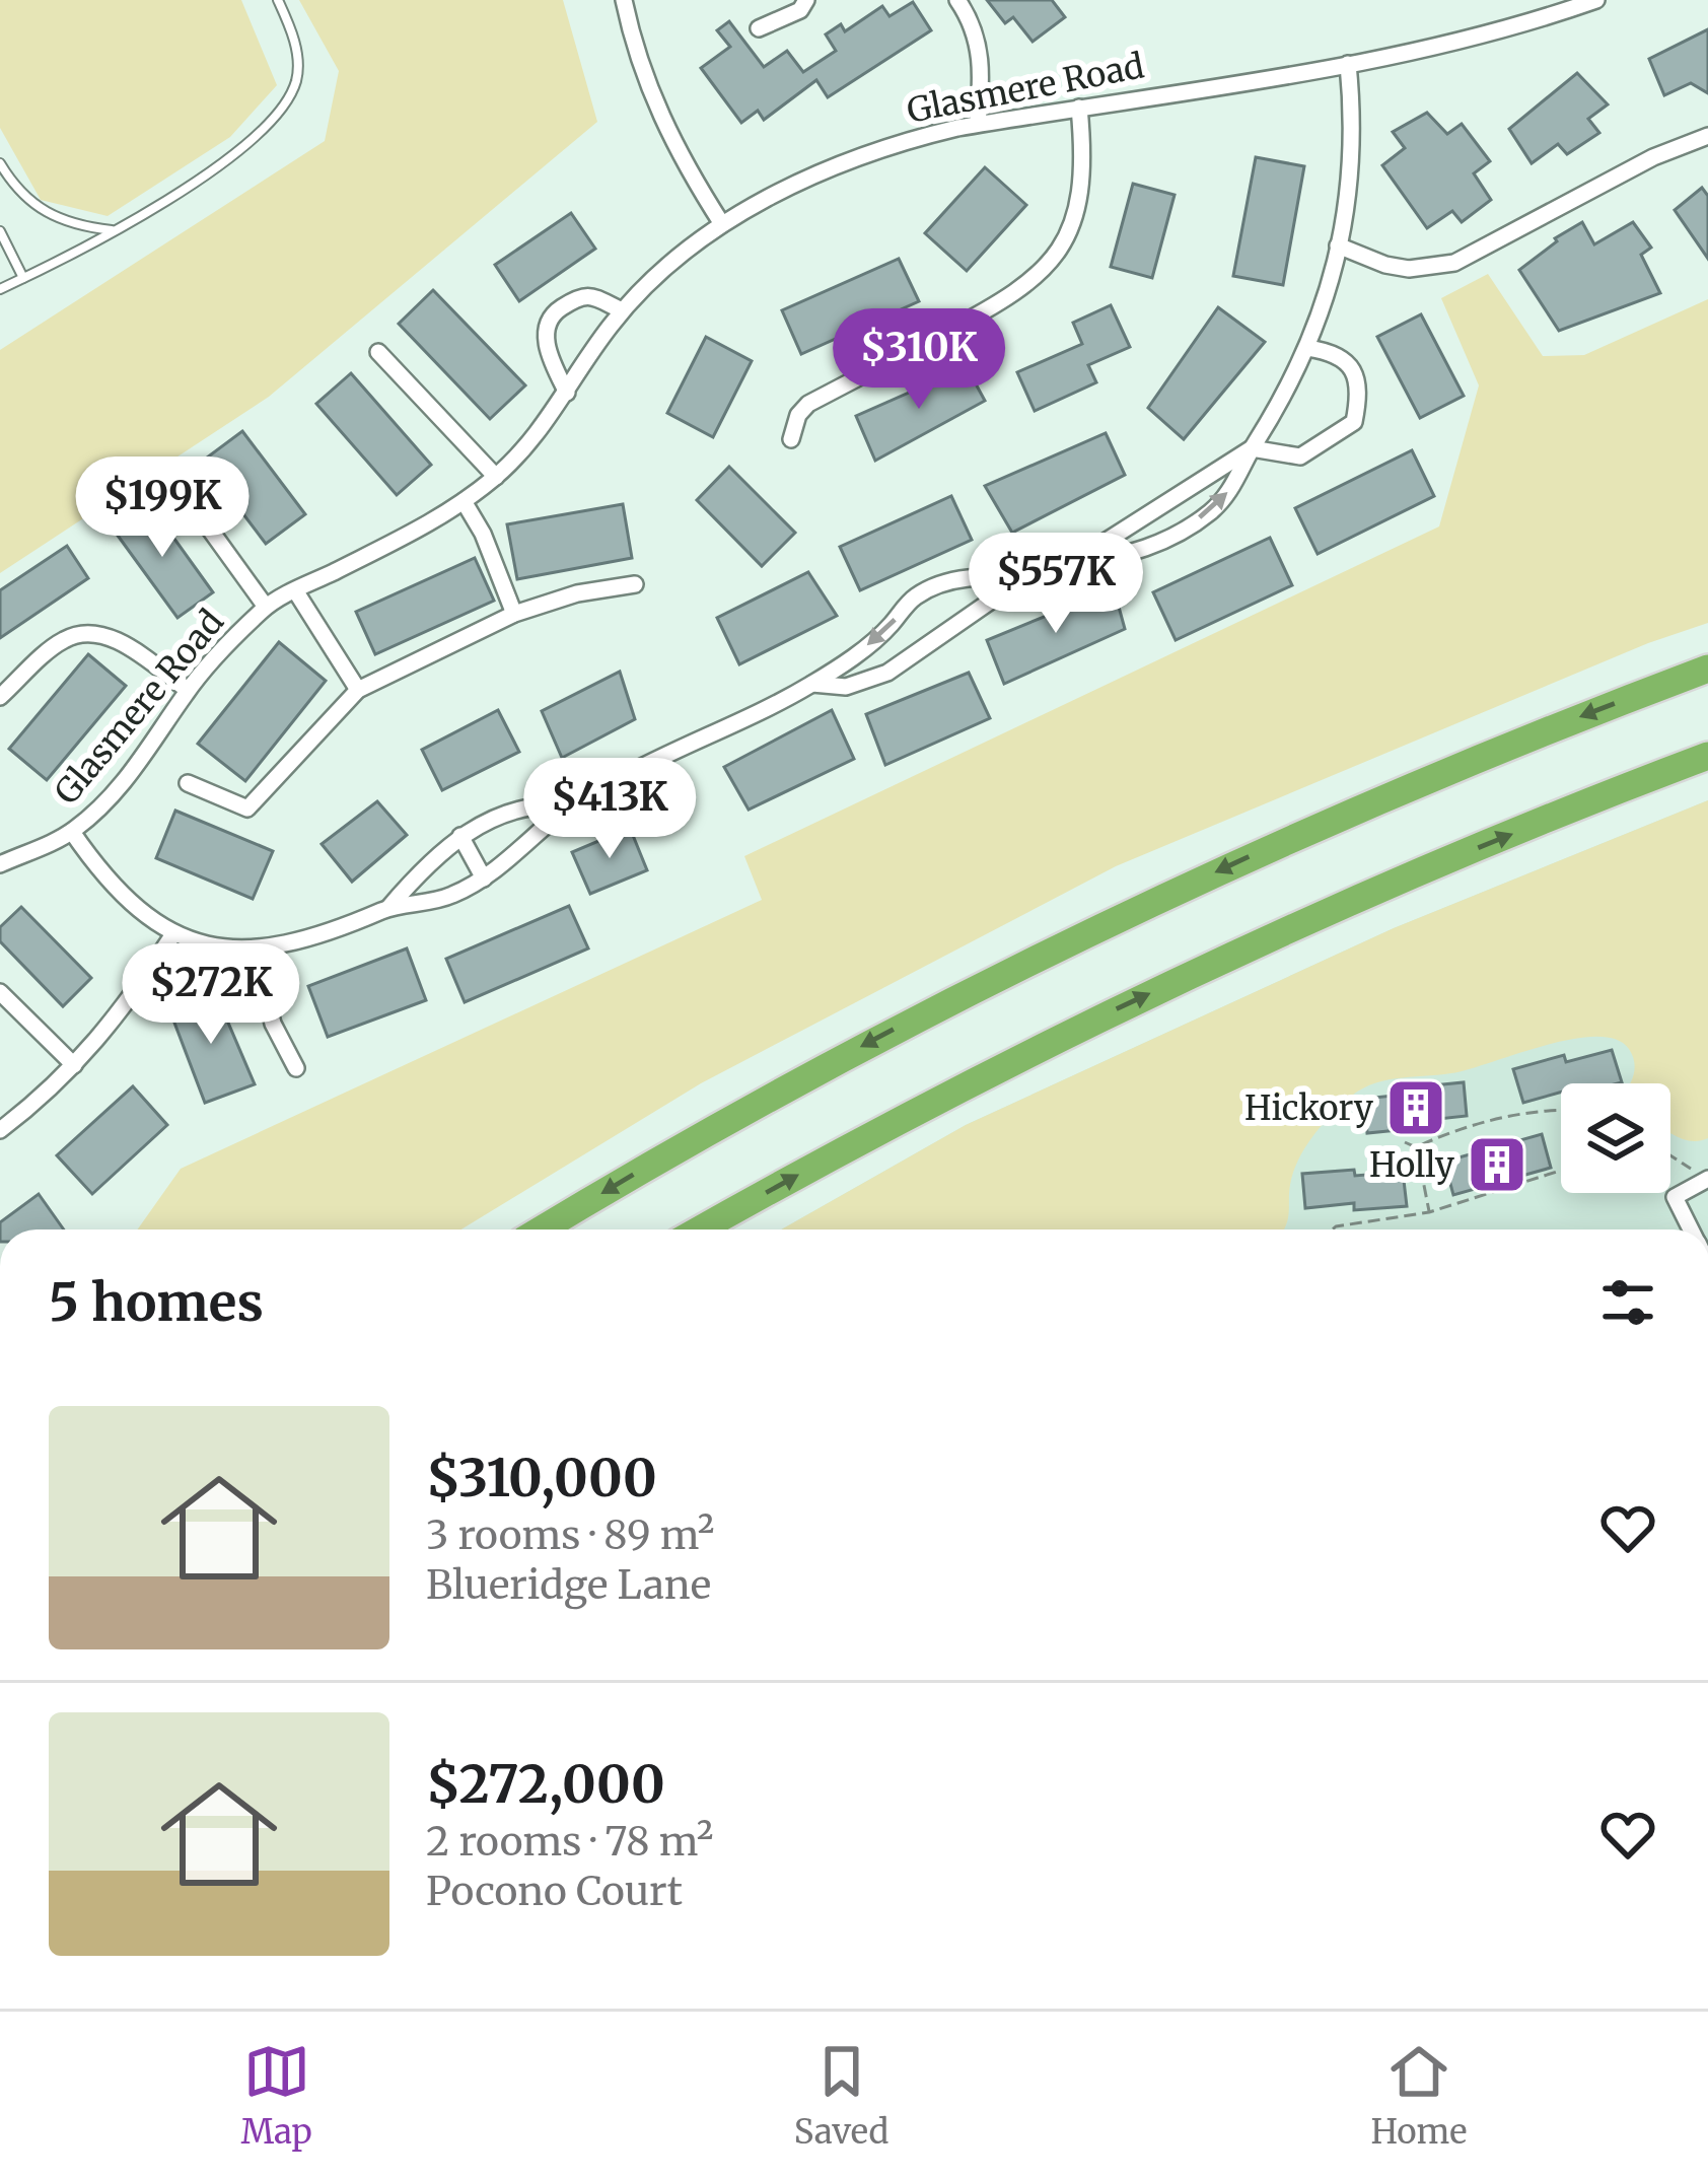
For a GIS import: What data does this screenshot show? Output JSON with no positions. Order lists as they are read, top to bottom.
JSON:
{
  "streets": {
    "street": ["Glasmere Road"]
  },
  "places": {
    "building": ["Hickory", "Holly"]
  },
  "page": {
    "price": [
      "$310K",
      "$199K",
      "$557K",
      "$413K",
      "$272K"
    ],
    "heading": "5 homes",
    "list": [
      {
        "name": "$310,000",
        "note": "3 rooms · 89 m² · Blueridge Lane"
      },
      {
        "name": "$272,000",
        "note": "2 rooms · 78 m² · Pocono Court"
      }
    ],
    "tabs": ["Map", "Saved", "Home"]
  }
}
